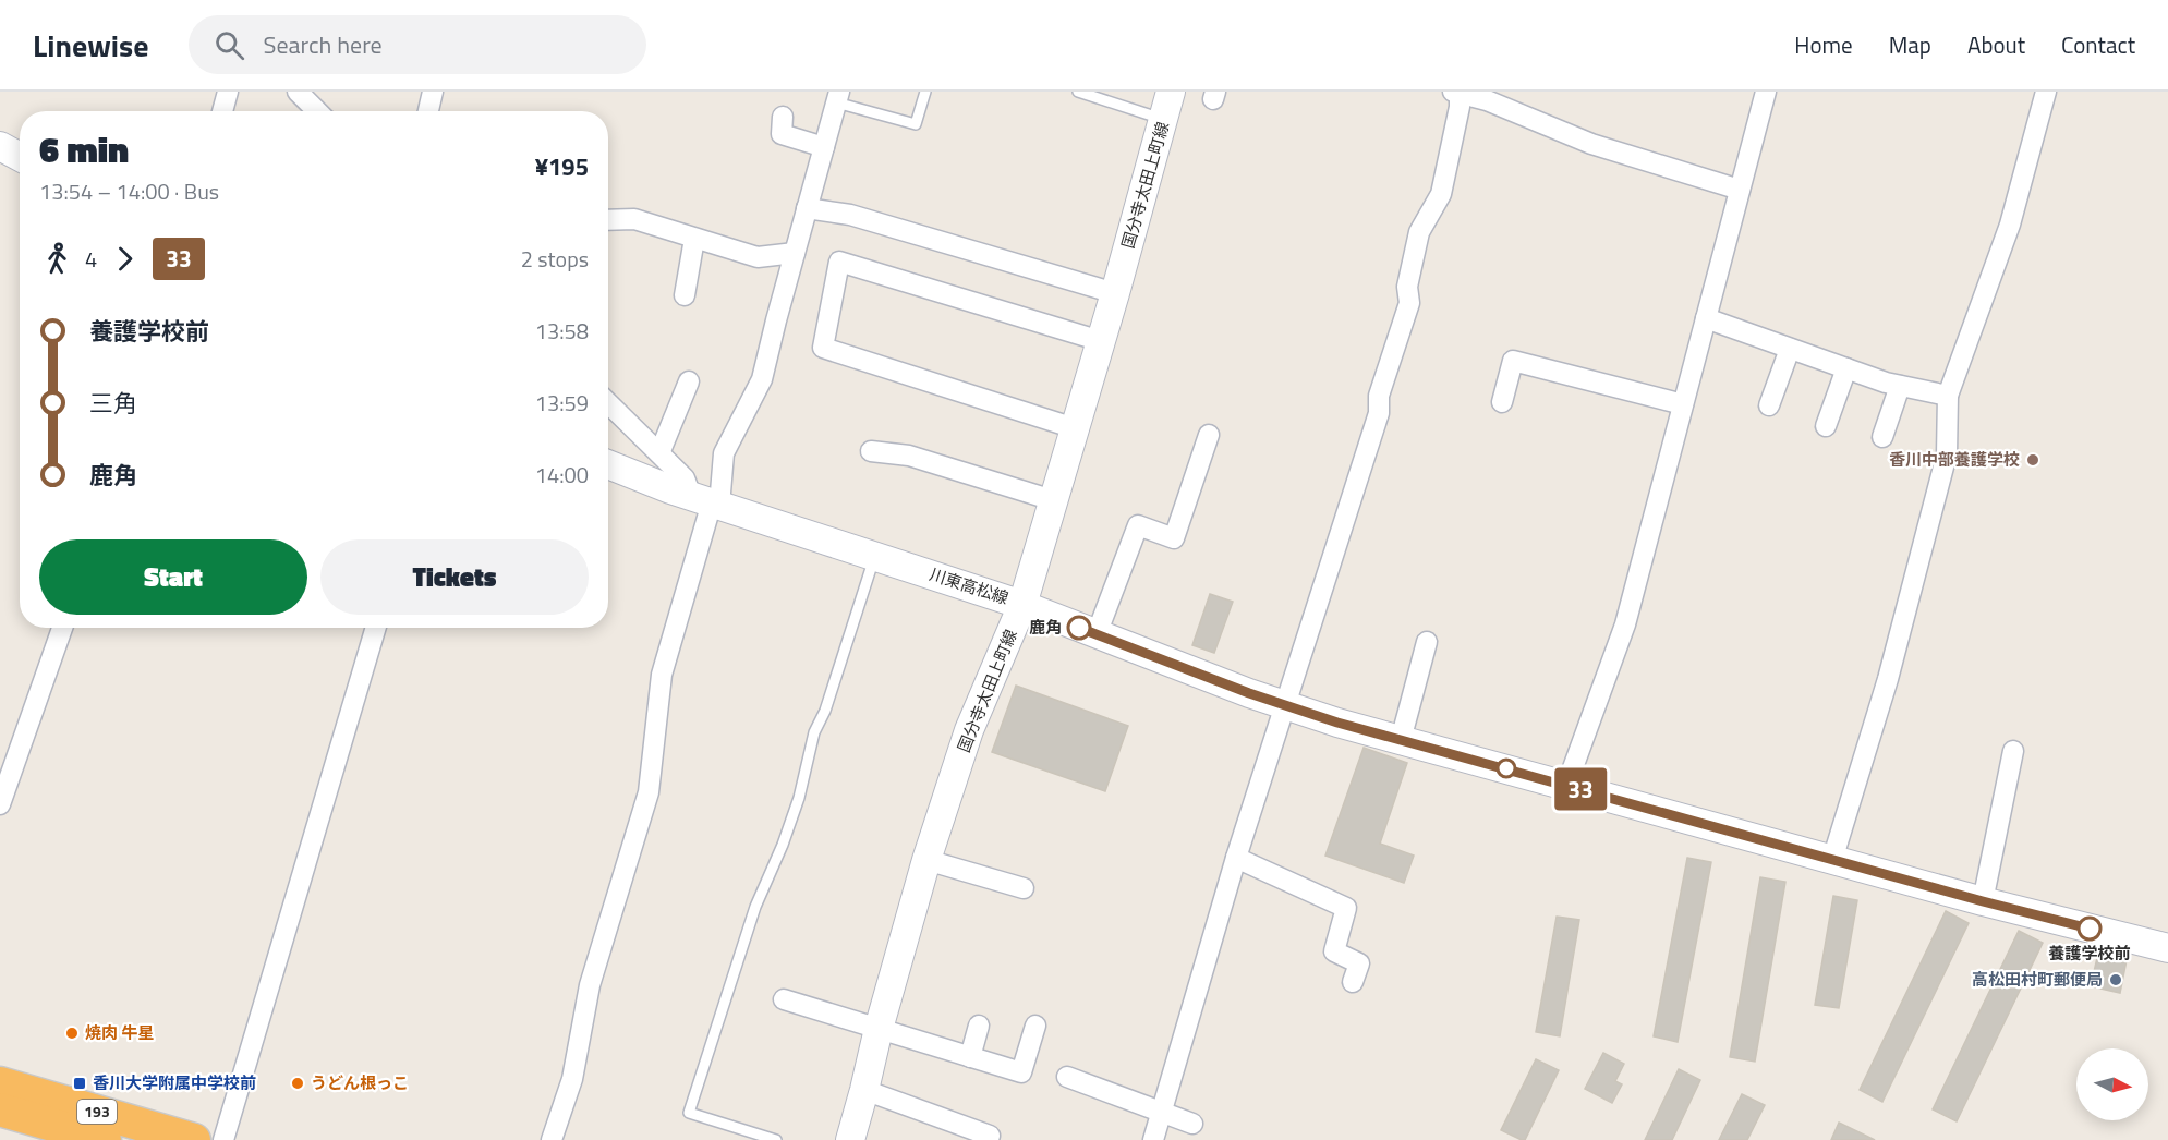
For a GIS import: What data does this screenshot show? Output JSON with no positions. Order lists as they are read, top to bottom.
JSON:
{
  "streets": {
    "highway": ["193"],
    "main road": ["国分寺太田上町線", "川東高松線"]
  },
  "crossings": [
    ["国分寺太田上町線", "川東高松線"]
  ],
  "places": {
    "other": [
      "香川中部養護学校",
      "鹿角",
      "養護学校前",
      "高松田村町郵便局",
      "焼肉 牛星",
      "うどん根っこ"
    ],
    "transit": ["香川大学附属中学校前"]
  },
  "lines": ["bus line 33"],
  "north": "right",
  "page": {
    "header": "Linewise",
    "search": "Search here",
    "nav": [
      "Home",
      "Map",
      "About",
      "Contact"
    ],
    "on_map": "33",
    "heading": ["6 min", "13:54 – 14:00 · Bus", "¥195"],
    "legs": ["4", "33", "2 stops"],
    "list": [
      {
        "name": "養護学校前",
        "value": "13:58"
      },
      {
        "name": "三角",
        "value": "13:59"
      },
      {
        "name": "鹿角",
        "value": "14:00"
      }
    ],
    "buttons": ["Start", "Tickets"]
  }
}
